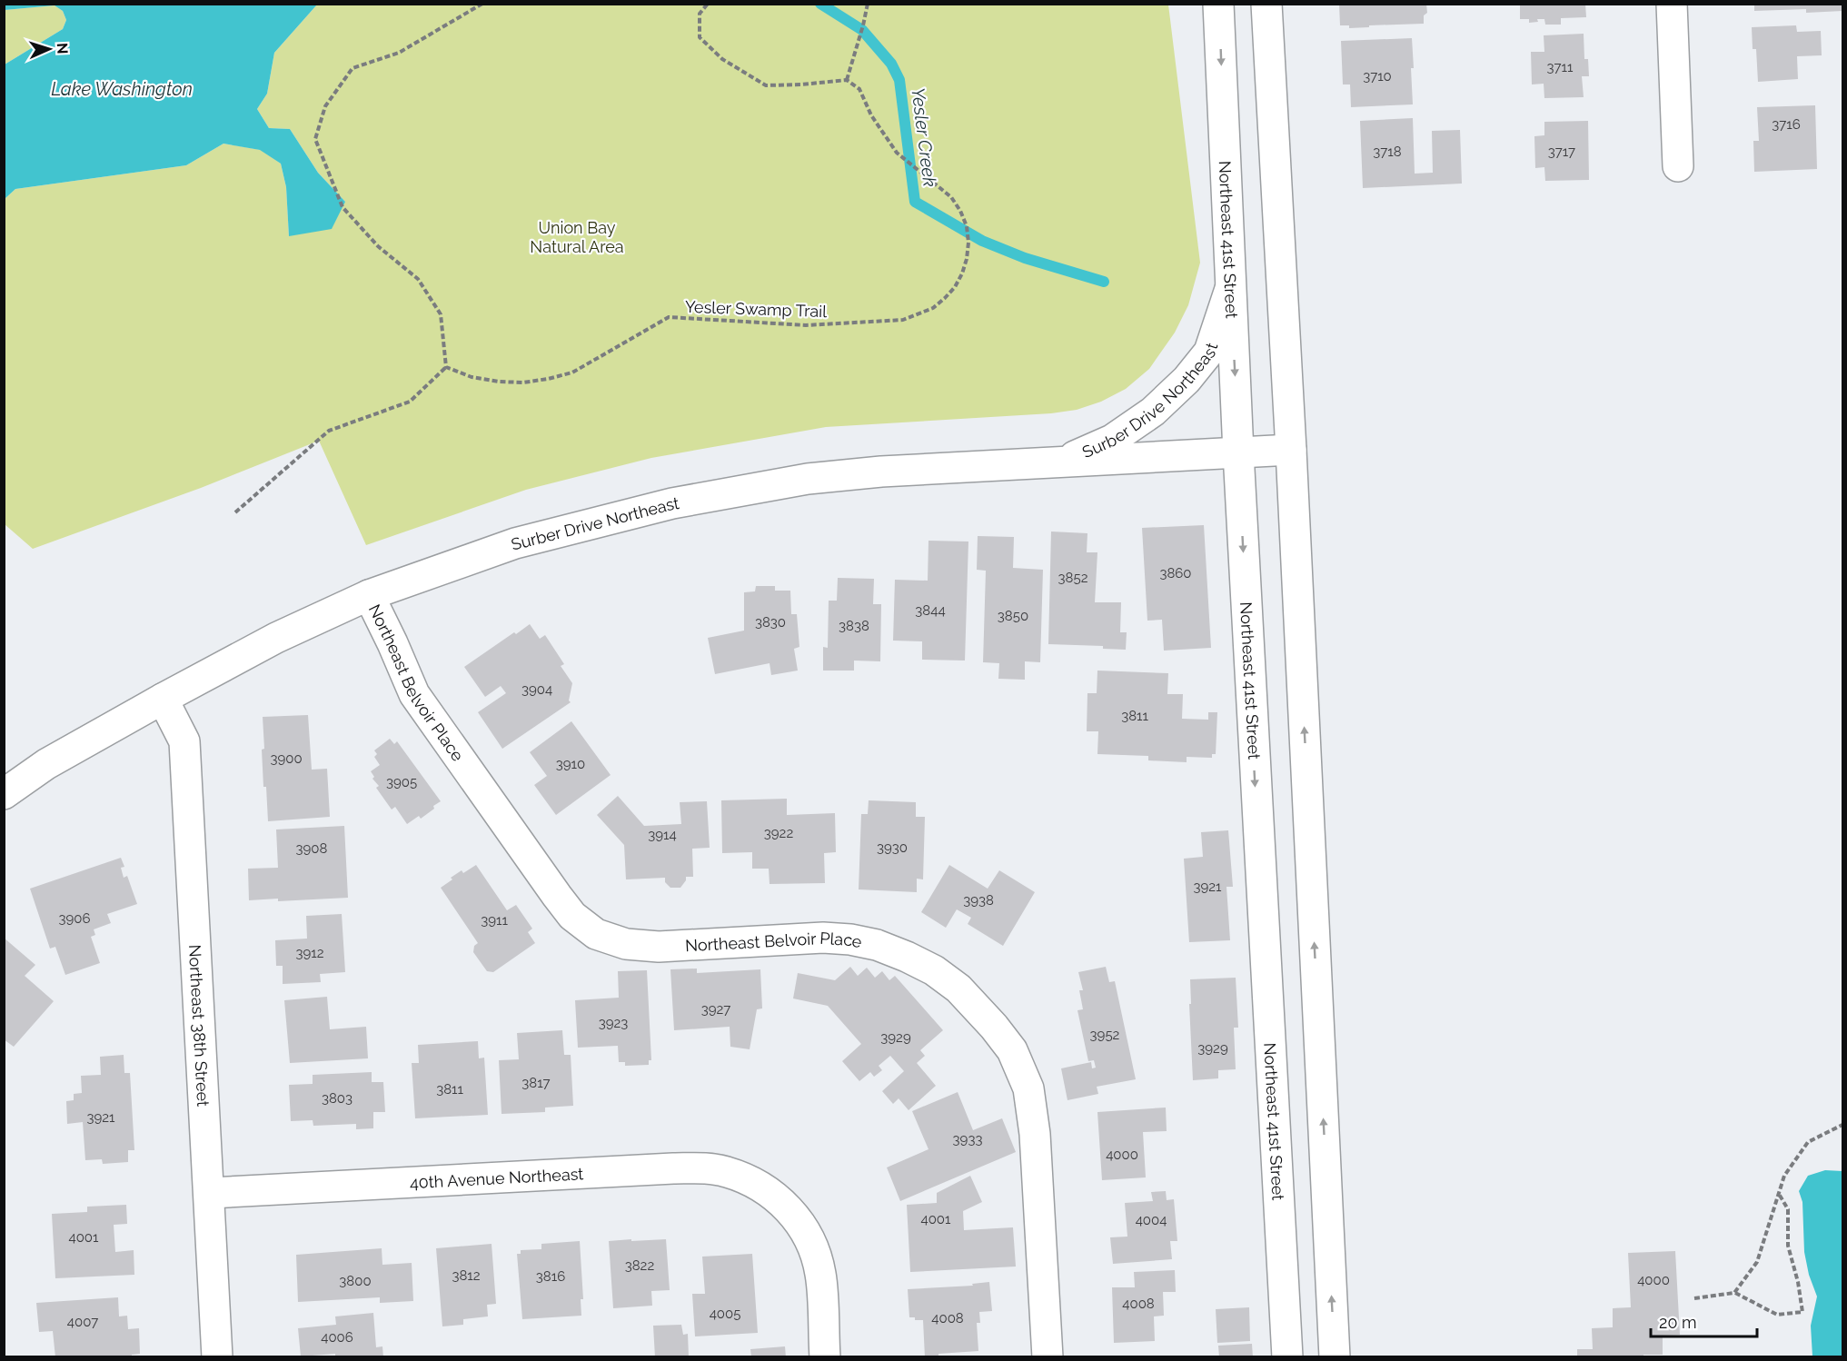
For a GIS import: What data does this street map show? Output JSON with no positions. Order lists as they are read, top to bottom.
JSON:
{
  "streets": {
    "street": [
      "Northeast 41st Street",
      "Surber Drive Northeast",
      "Northeast Belvoir Place",
      "Northeast 38th Street",
      "40th Avenue Northeast"
    ],
    "path": ["Yesler Swamp Trail"]
  },
  "crossings": [
    ["Northeast 41st Street", "Surber Drive Northeast"],
    ["Surber Drive Northeast", "Northeast Belvoir Place"],
    ["Surber Drive Northeast", "Northeast 38th Street"],
    ["Northeast 38th Street", "40th Avenue Northeast"]
  ],
  "water": ["Lake Washington", "Yesler Creek"],
  "parks": ["Union Bay Natural Area"],
  "house_numbers": [
    "3711",
    "3710",
    "3716",
    "3718",
    "3717",
    "3860",
    "3852",
    "3844",
    "3850",
    "3830",
    "3838",
    "3904",
    "3811",
    "3900",
    "3910",
    "3905",
    "3922",
    "3914",
    "3930",
    "3908",
    "3921",
    "3938",
    "3906",
    "3911",
    "3912",
    "3927",
    "3923",
    "3952",
    "3929",
    "3929",
    "3817",
    "3811",
    "3803",
    "3921",
    "3933",
    "4000",
    "4001",
    "4004",
    "4001",
    "3822",
    "3812",
    "3816",
    "4000",
    "3800",
    "4008",
    "4005",
    "4008",
    "4007",
    "4006"
  ],
  "scale_bar": "20 m",
  "north": "right"
}
